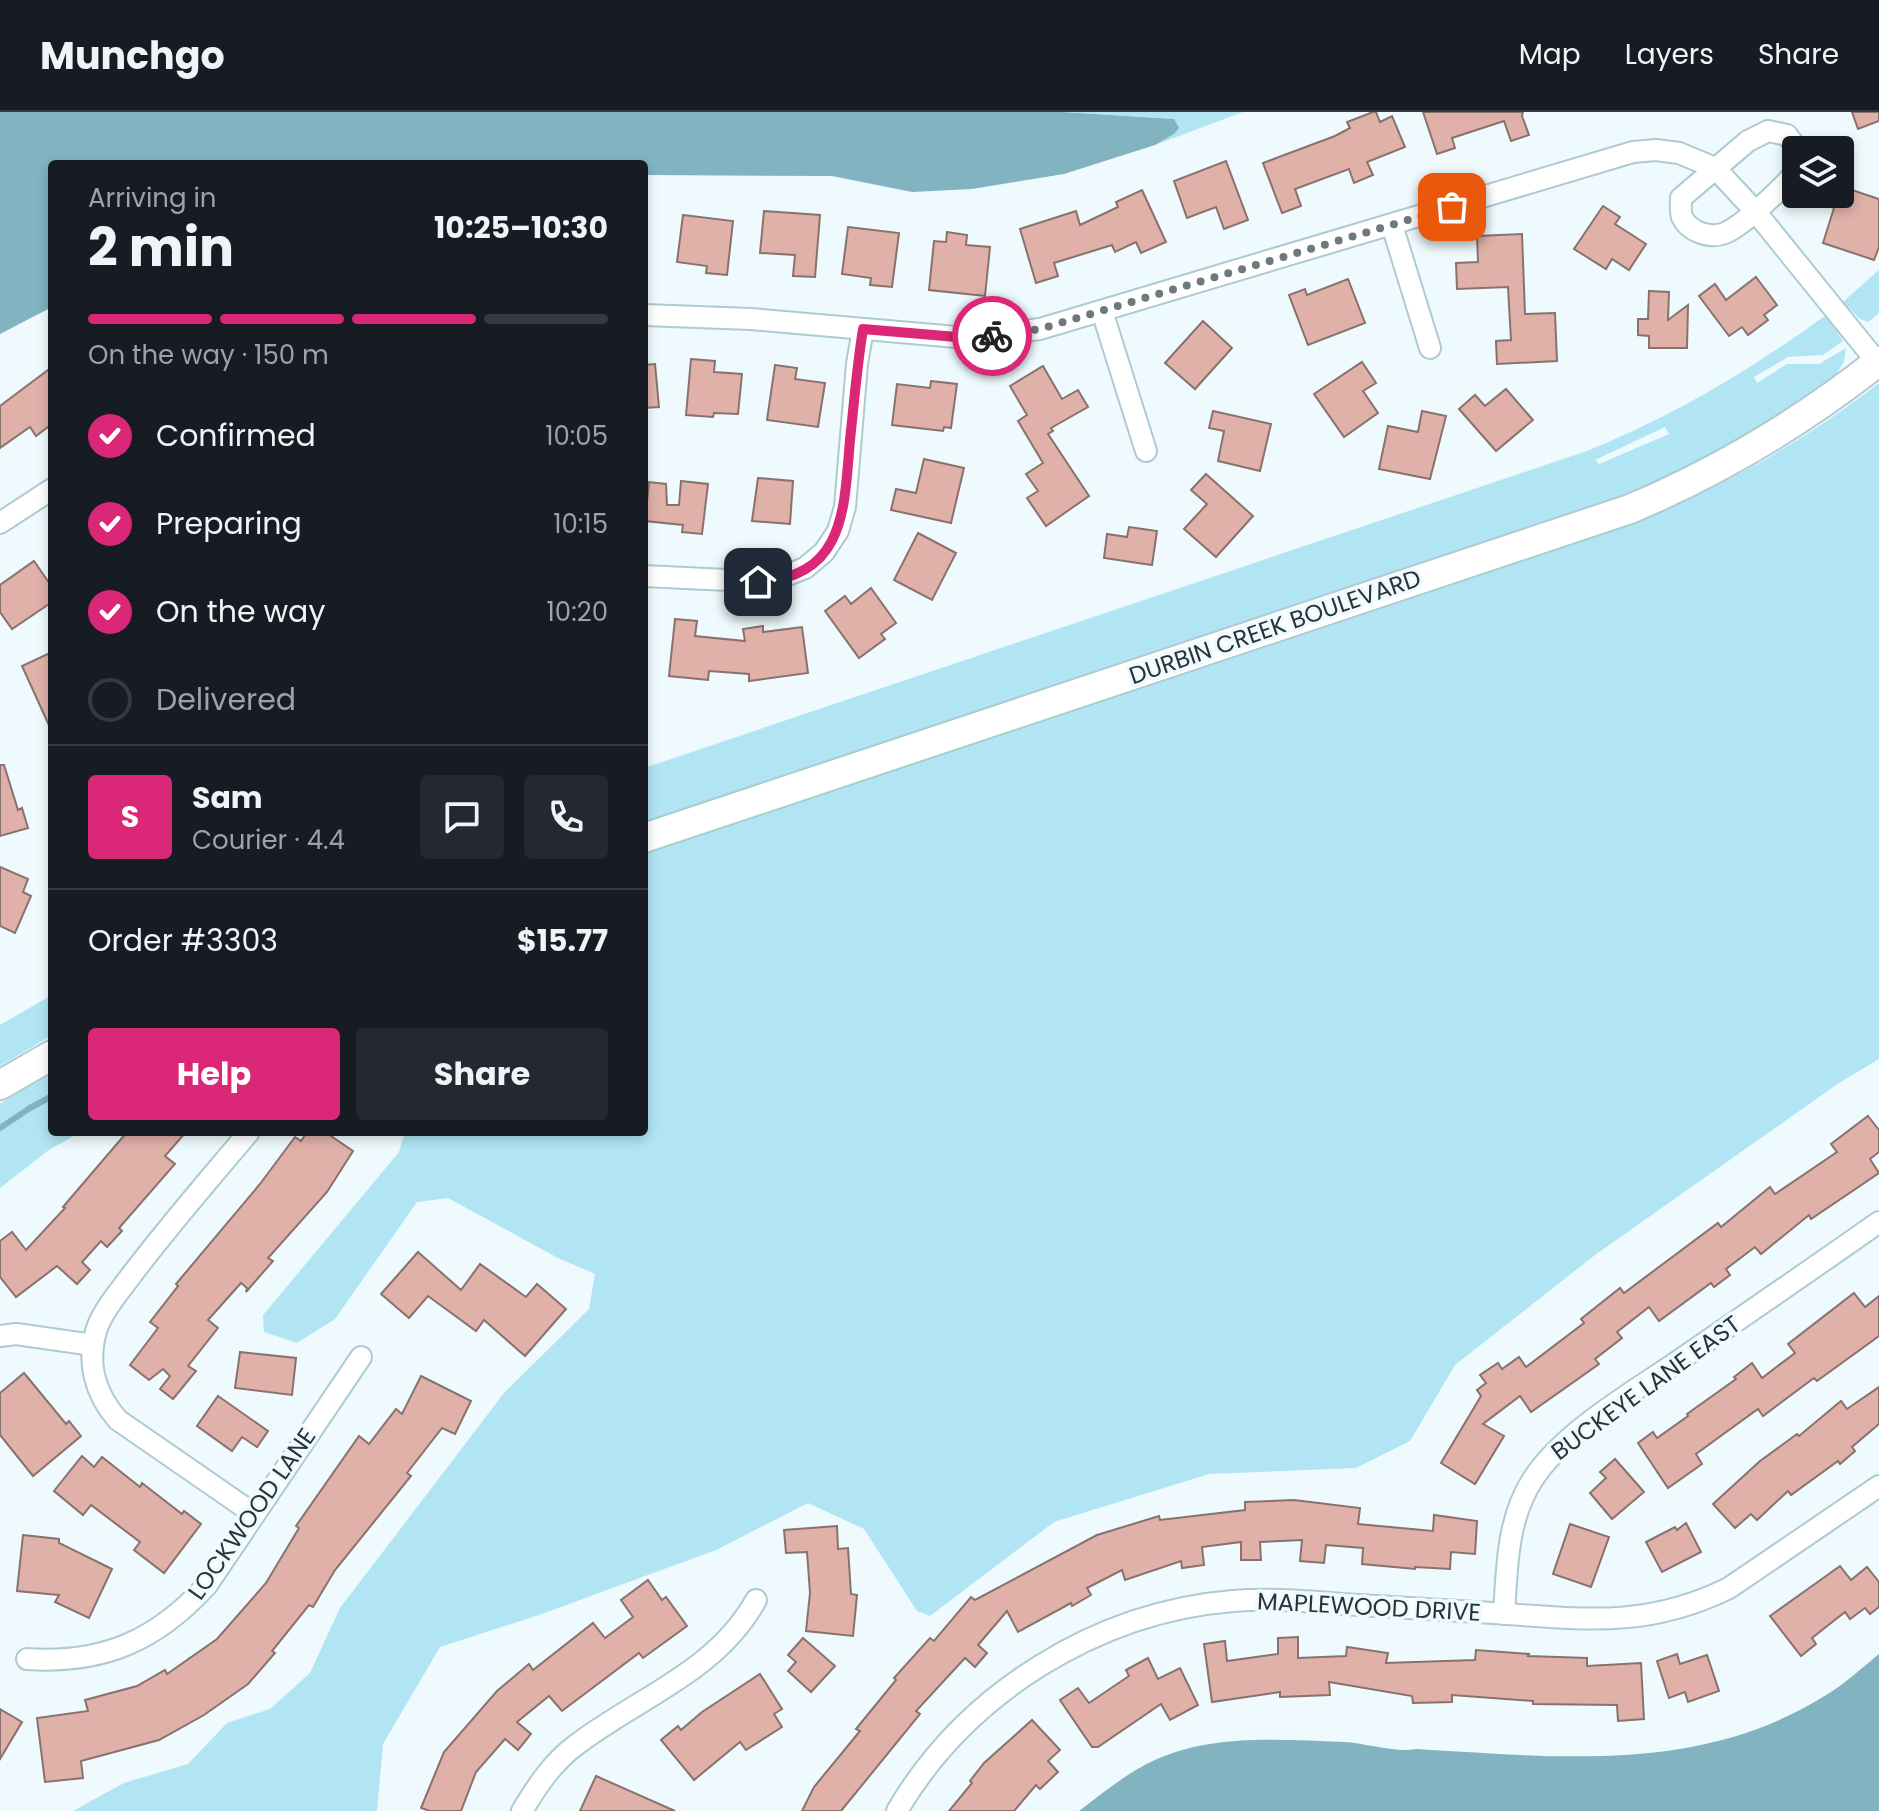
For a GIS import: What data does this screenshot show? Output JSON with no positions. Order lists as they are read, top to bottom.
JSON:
{
  "streets": {
    "street": [
      "DURBIN CREEK BOULEVARD",
      "BUCKEYE LANE EAST",
      "LOCKWOOD LANE",
      "MAPLEWOOD DRIVE"
    ]
  },
  "crossings": [
    ["BUCKEYE LANE EAST", "MAPLEWOOD DRIVE"]
  ],
  "page": {
    "header": "Munchgo",
    "nav": ["Map", "Layers", "Share"],
    "heading": ["2 min", "Arriving in", "10:25–10:30"],
    "panel": [
      "Sam",
      "Courier · 4.4",
      "Order #3303",
      "$15.77"
    ],
    "bar": "On the way · 150 m",
    "list": [
      ["Confirmed", "10:05"],
      ["Preparing", "10:15"],
      ["On the way", "10:20"],
      "Delivered"
    ],
    "round": "S",
    "buttons": ["Help", "Share"]
  }
}
